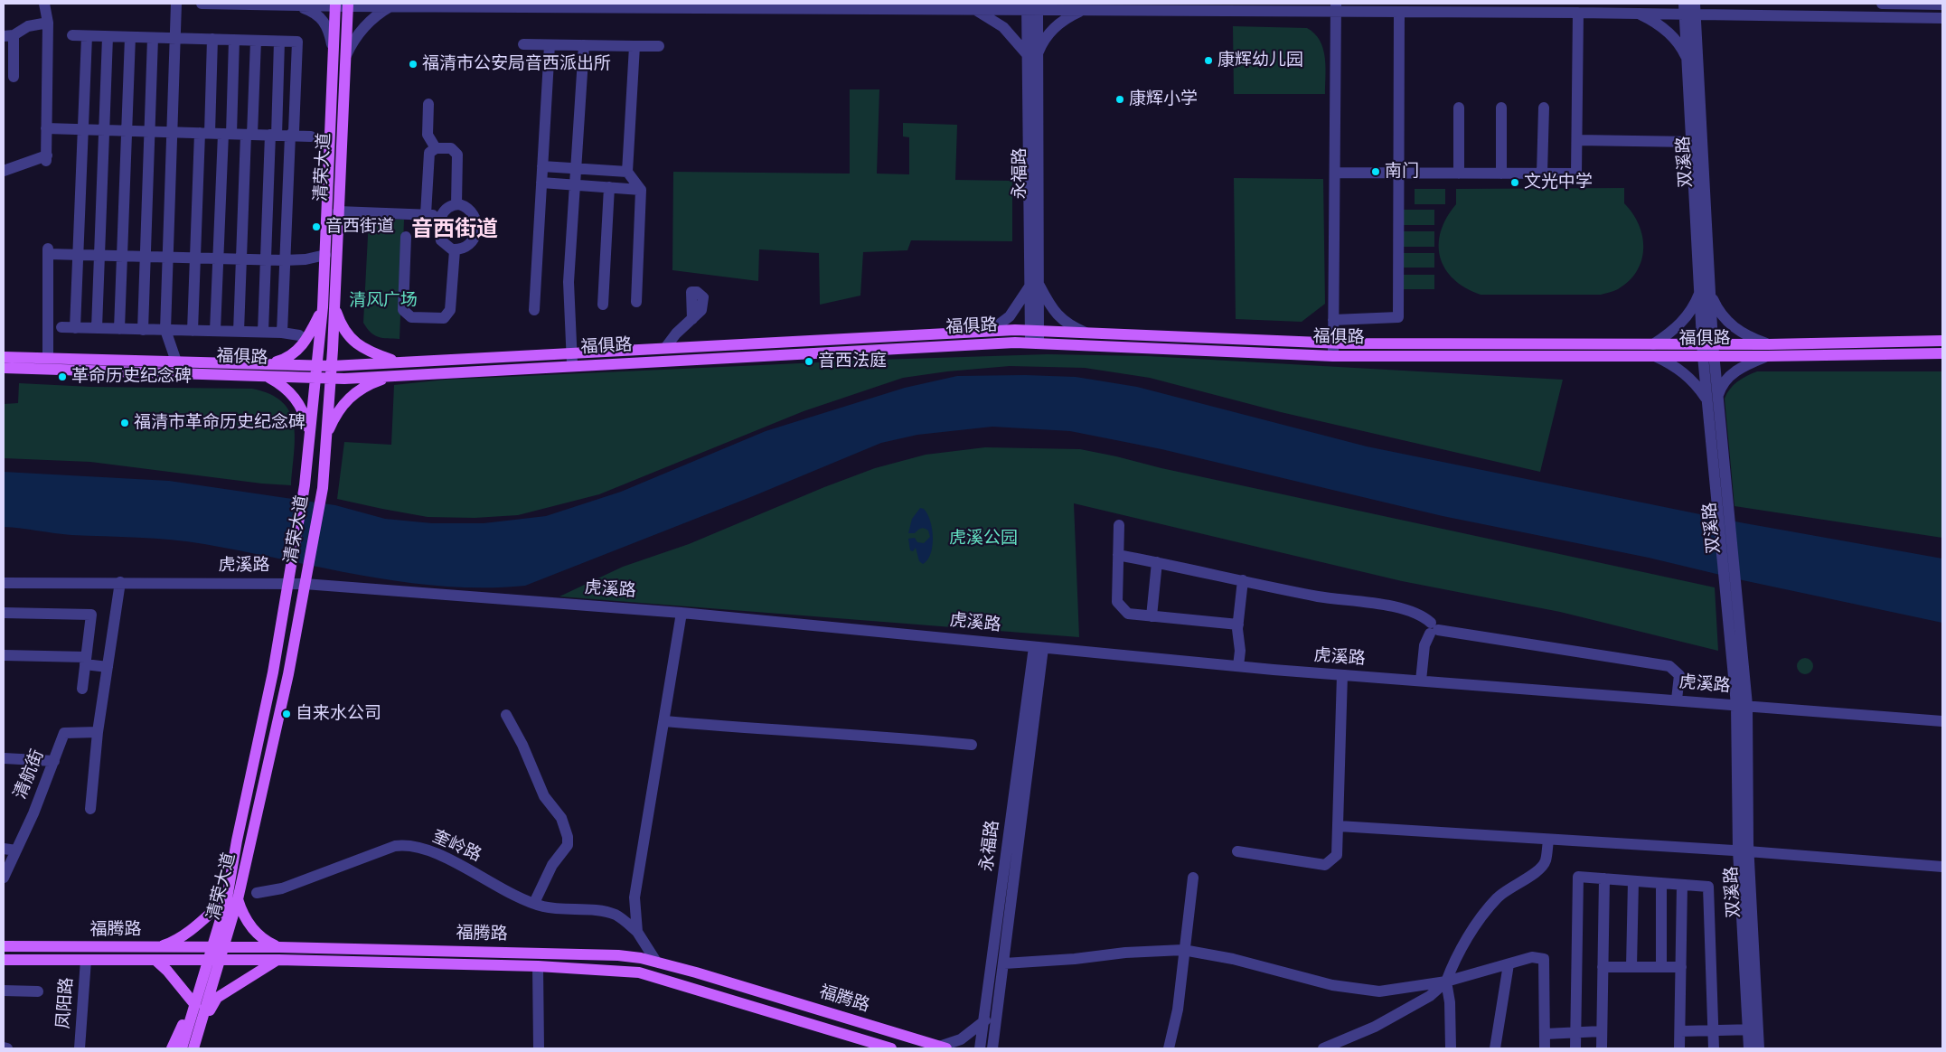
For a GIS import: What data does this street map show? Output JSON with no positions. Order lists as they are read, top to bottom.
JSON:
{
  "streets": {
    "main road": ["清荣大道", "福俱路", "福腾路"],
    "street": [
      "双溪路",
      "永福路",
      "虎溪路",
      "清航街",
      "奎岭路",
      "凤阳路"
    ]
  },
  "crossings": [
    ["双溪路", "福俱路"],
    ["双溪路", "虎溪路"],
    ["清荣大道", "福俱路"],
    ["清荣大道", "虎溪路"],
    ["清荣大道", "福腾路"],
    ["永福路", "福俱路"],
    ["永福路", "虎溪路"],
    ["福腾路", "凤阳路"]
  ],
  "districts": ["音西街道"],
  "parks": ["清风广场", "虎溪公园"],
  "places": [
    "康辉幼儿园",
    "福清市公安局音西派出所",
    "康辉小学",
    "南门",
    "文光中学",
    "音西街道",
    "音西法庭",
    "革命历史纪念碑",
    "福清市革命历史纪念碑",
    "自来水公司"
  ]
}
